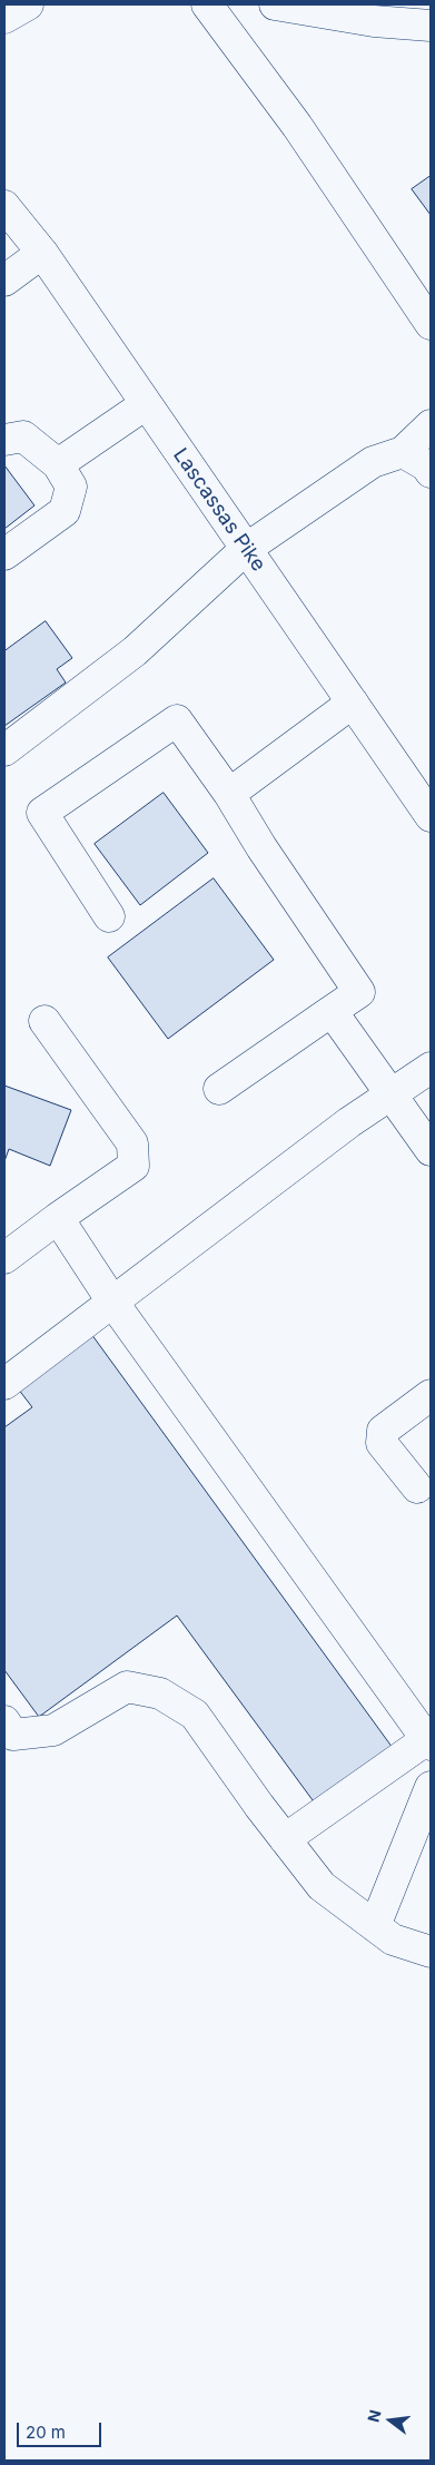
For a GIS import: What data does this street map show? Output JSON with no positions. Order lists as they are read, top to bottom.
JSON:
{
  "streets": {
    "main road": ["Lascassas Pike"]
  },
  "scale_bar": "20 m",
  "north": "left"
}
